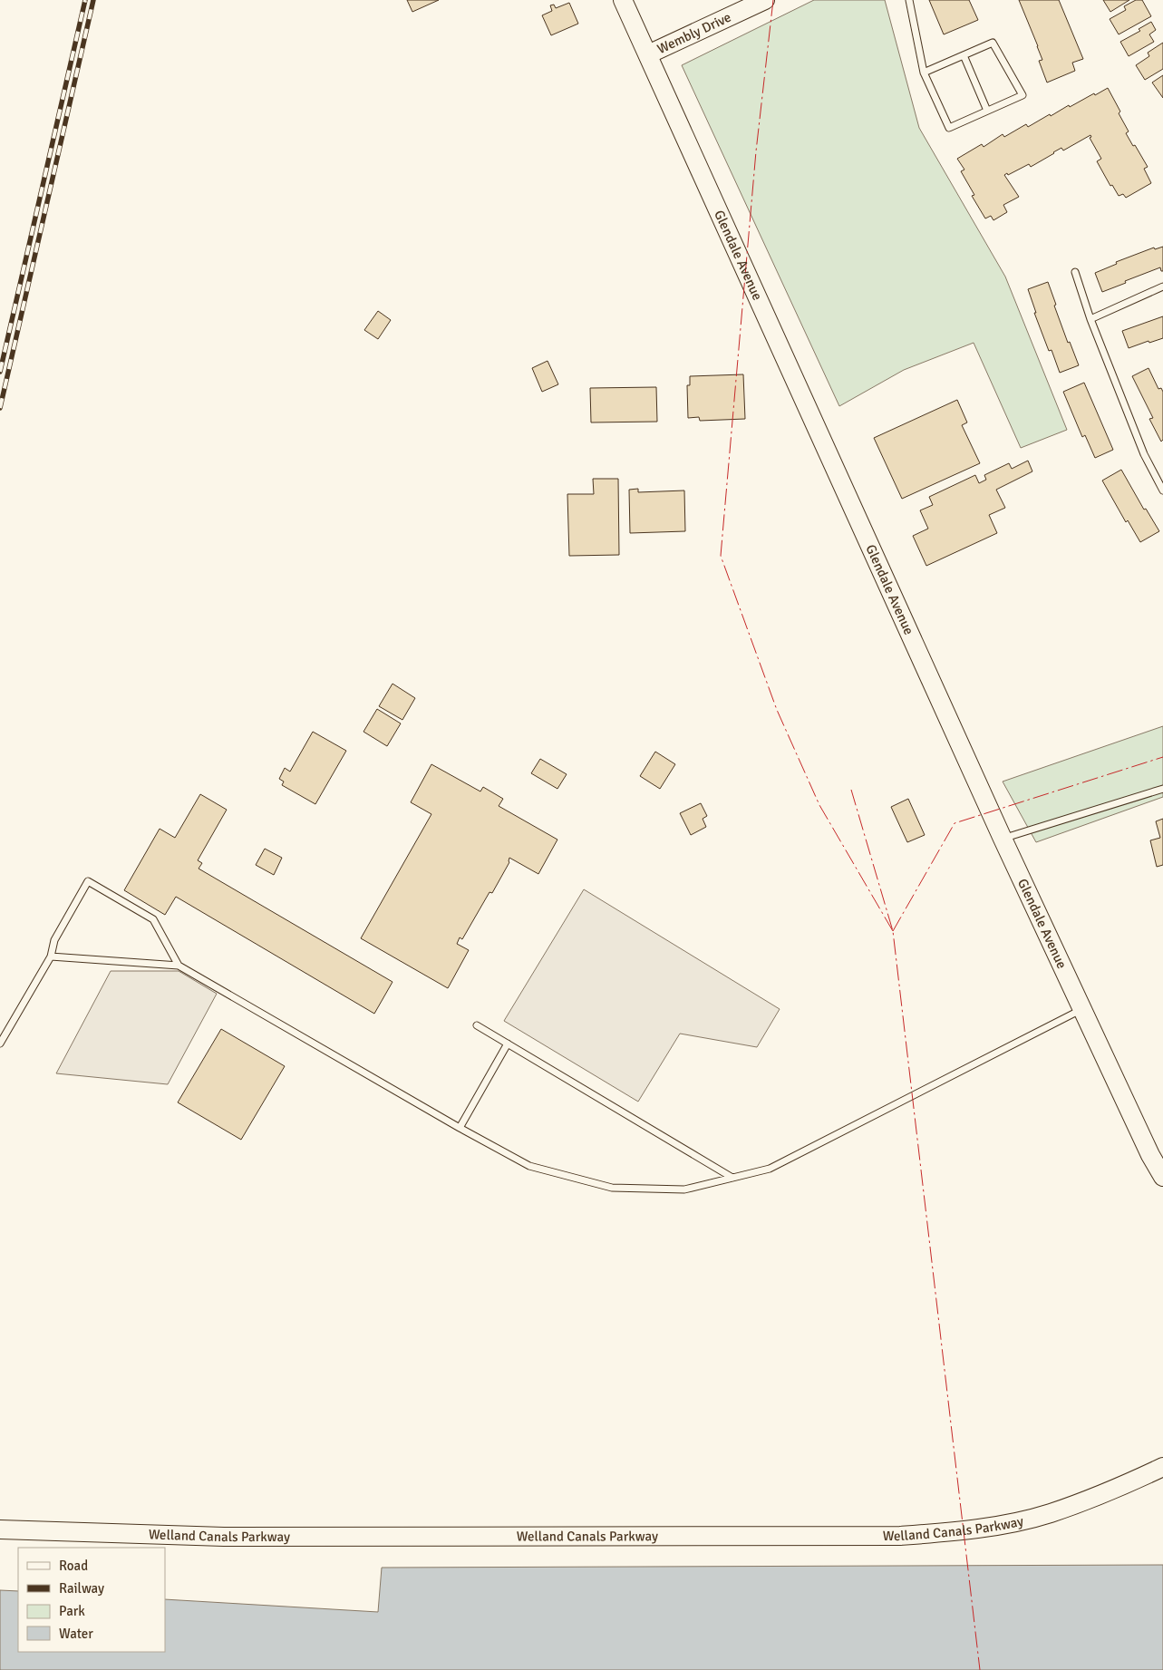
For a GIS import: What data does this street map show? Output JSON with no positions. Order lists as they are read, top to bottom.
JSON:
{
  "streets": {
    "street": ["Wembly Drive", "Glendale Avenue", "Welland Canals Parkway"]
  },
  "crossings": [
    ["Wembly Drive", "Glendale Avenue"]
  ],
  "legend": [
    "Road",
    "Railway",
    "Park",
    "Water"
  ]
}
